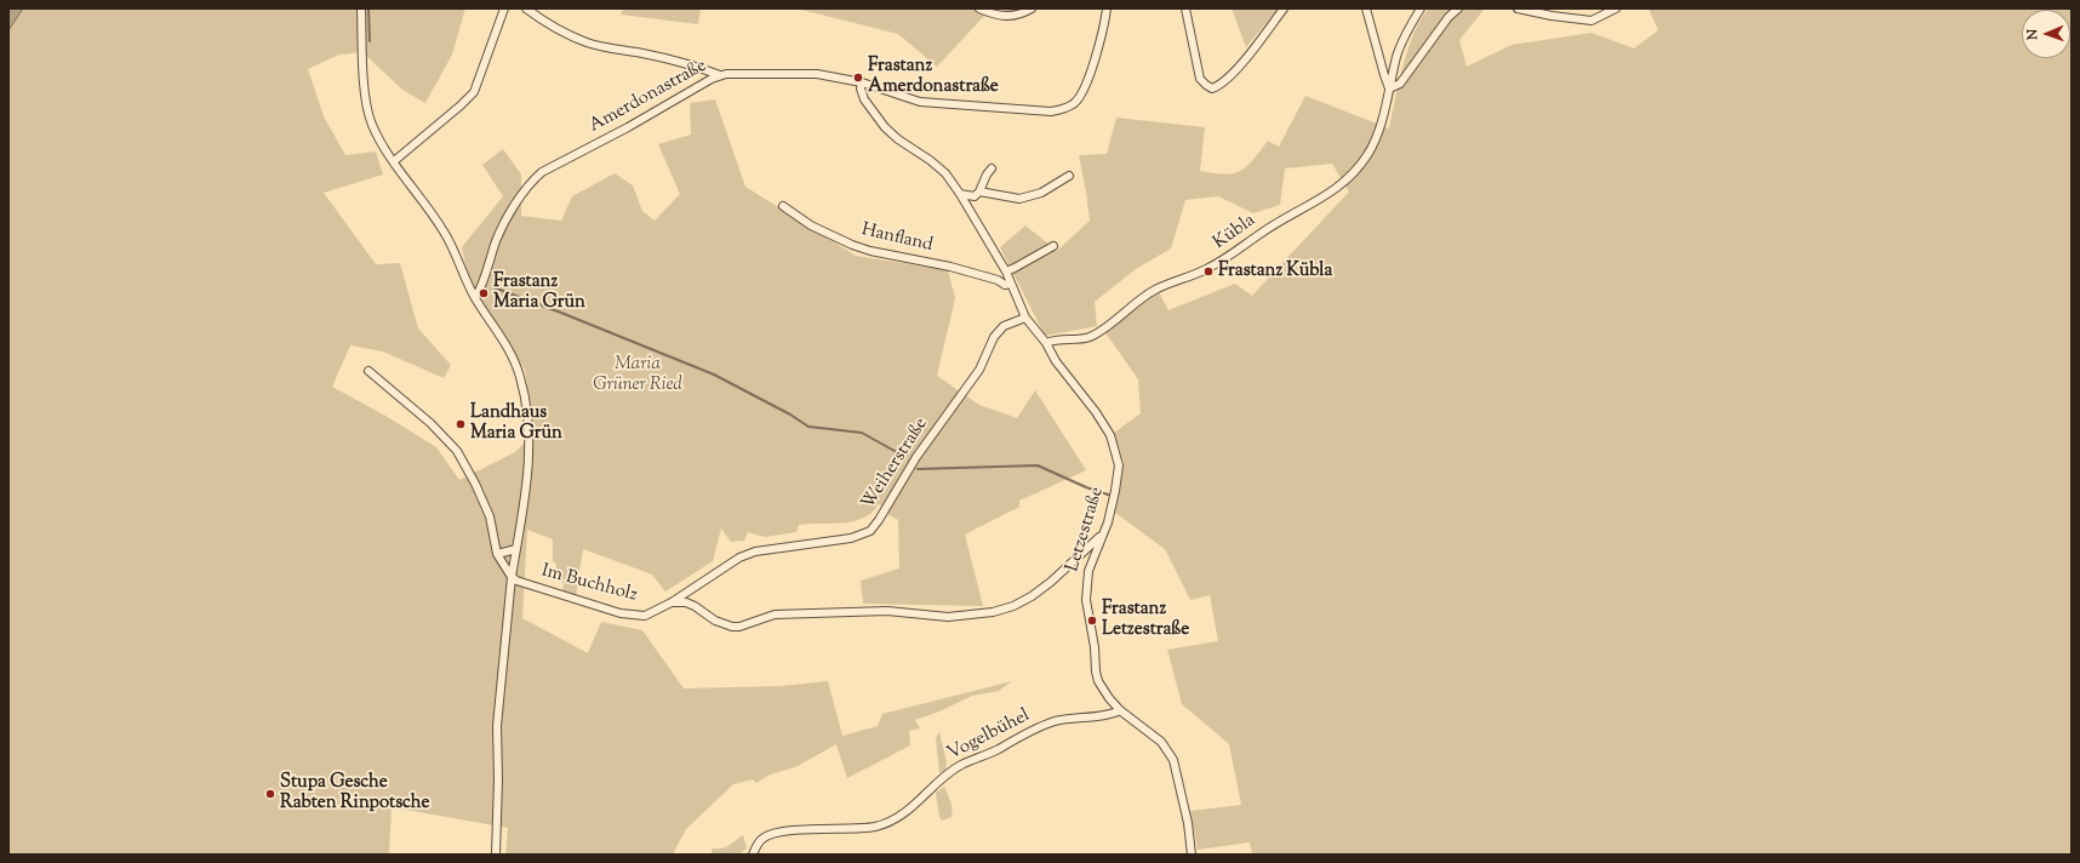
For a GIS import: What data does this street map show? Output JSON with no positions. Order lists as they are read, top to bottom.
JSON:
{
  "streets": {
    "street": [
      "Amerdonastraße",
      "Kübla",
      "Hanfland",
      "Weiherstraße",
      "Letzestraße",
      "Im Buchholz",
      "Vogelbühel"
    ]
  },
  "crossings": [
    ["Amerdonastraße", "Letzestraße"],
    ["Kübla", "Letzestraße"],
    ["Hanfland", "Letzestraße"],
    ["Weiherstraße", "Letzestraße"],
    ["Weiherstraße", "Im Buchholz"],
    ["Letzestraße", "Vogelbühel"]
  ],
  "parks": ["Maria Grüner Ried"],
  "places": [
    "Frastanz Amerdonastraße",
    "Frastanz Kübla",
    "Frastanz Maria Grün",
    "Landhaus Maria Grün",
    "Frastanz Letzestraße",
    "Stupa Gesche Rabten Rinpotsche"
  ],
  "north": "left"
}
